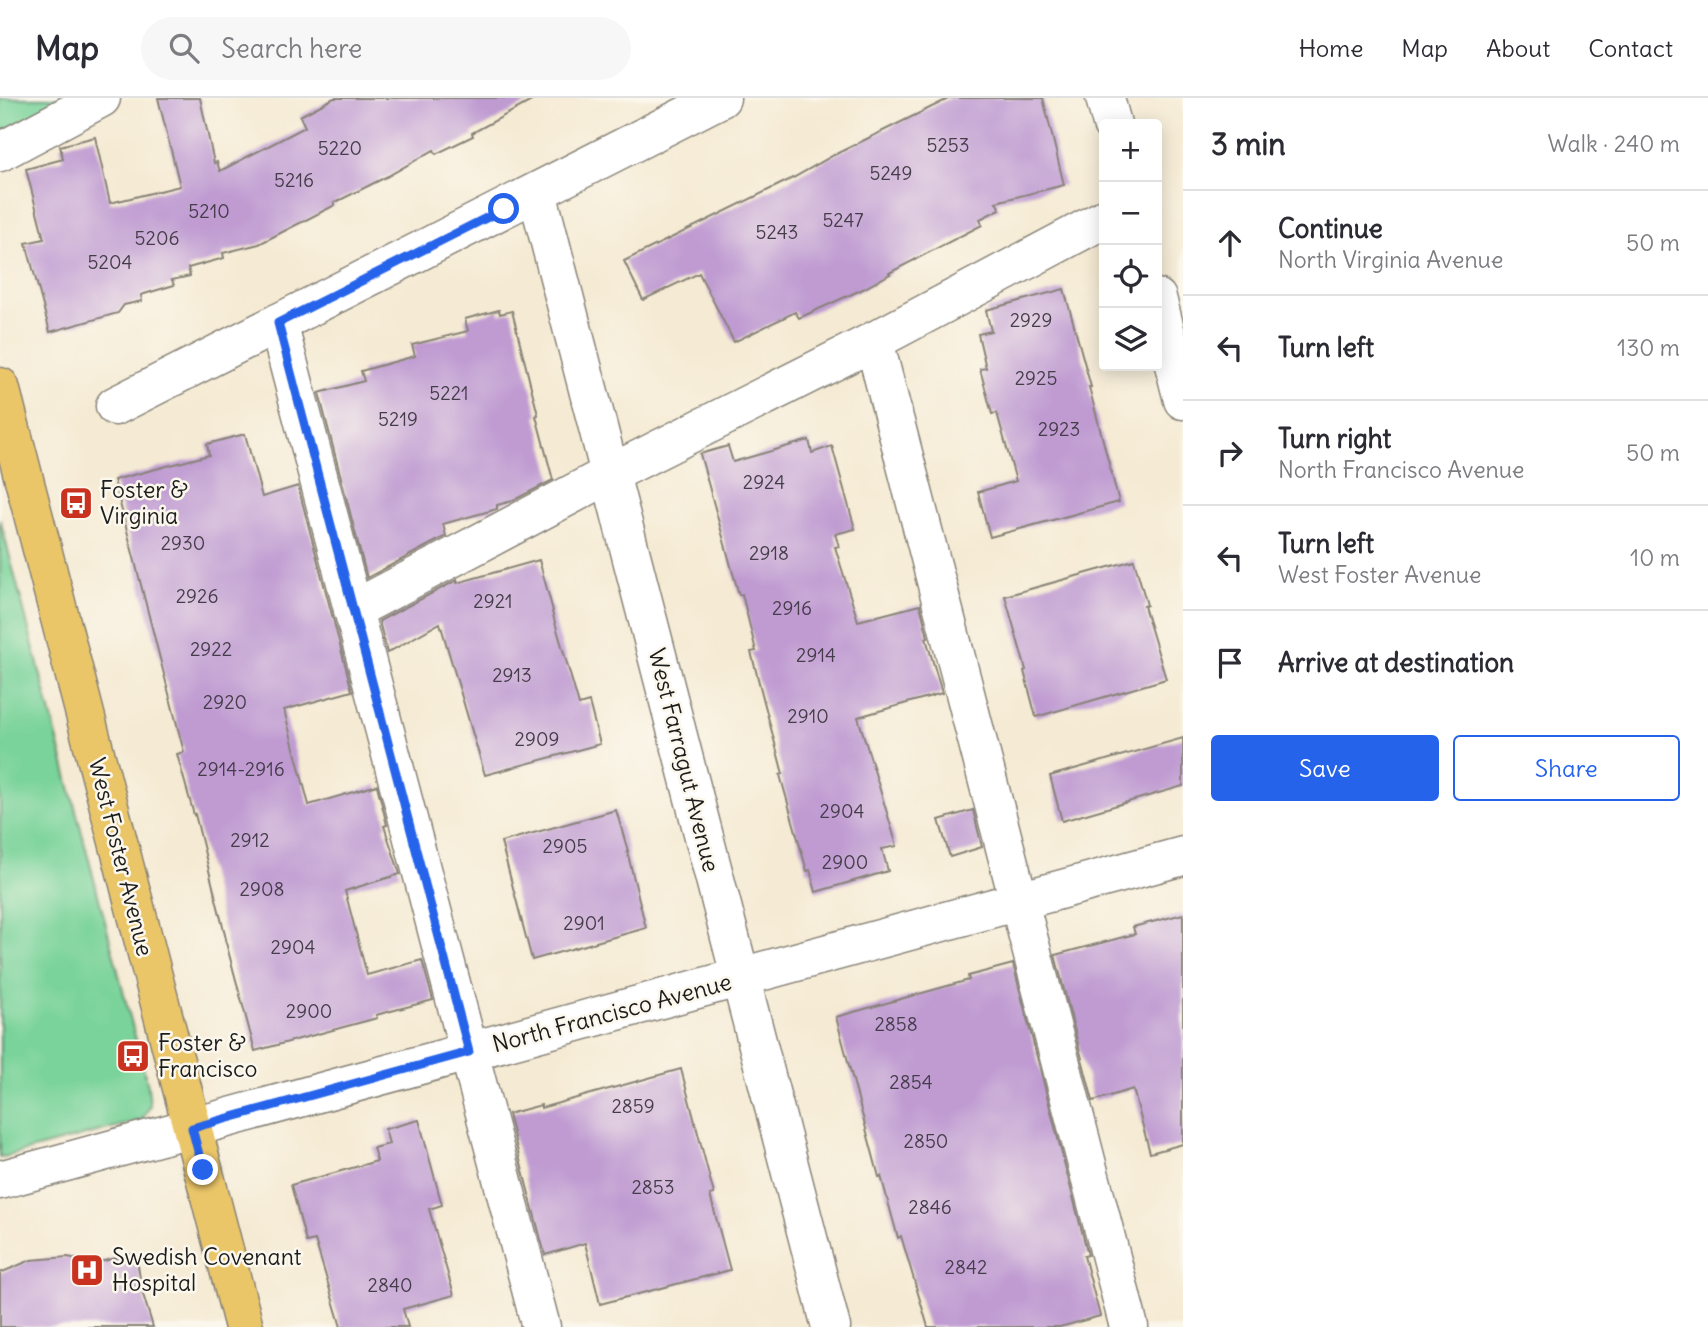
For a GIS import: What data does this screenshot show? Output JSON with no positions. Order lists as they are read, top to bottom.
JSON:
{
  "streets": {
    "main road": ["West Foster Avenue"],
    "street": ["West Farragut Avenue", "North Francisco Avenue"]
  },
  "crossings": [
    ["West Farragut Avenue", "North Francisco Avenue"],
    ["West Foster Avenue", "North Francisco Avenue"]
  ],
  "places": {
    "bus stop": ["Foster & Virginia", "Foster & Francisco"],
    "hospital": ["Swedish Covenant Hospital"]
  },
  "house_numbers": [
    "5253",
    "5220",
    "5249",
    "5216",
    "5210",
    "5247",
    "5243",
    "5206",
    "5204",
    "2929",
    "2925",
    "5221",
    "5219",
    "2923",
    "2924",
    "2930",
    "2918",
    "2926",
    "2921",
    "2916",
    "2922",
    "2914",
    "2913",
    "2920",
    "2910",
    "2909",
    "2914-2916",
    "2904",
    "2912",
    "2905",
    "2900",
    "2908",
    "2901",
    "2904",
    "2900",
    "2858",
    "2854",
    "2859",
    "2850",
    "2853",
    "2846",
    "2842",
    "2840"
  ],
  "page": {
    "header": "Map",
    "search": "Search here",
    "nav": [
      "Home",
      "Map",
      "About",
      "Contact"
    ],
    "heading": ["3 min", "Walk · 240 m"],
    "map_buttons": ["+", "−"],
    "list": [
      ["Continue", "North Virginia Avenue", "50 m"],
      ["Turn left", "130 m"],
      ["Turn right", "North Francisco Avenue", "50 m"],
      ["Turn left", "West Foster Avenue", "10 m"],
      "Arrive at destination"
    ],
    "buttons": ["Save", "Share"]
  }
}
